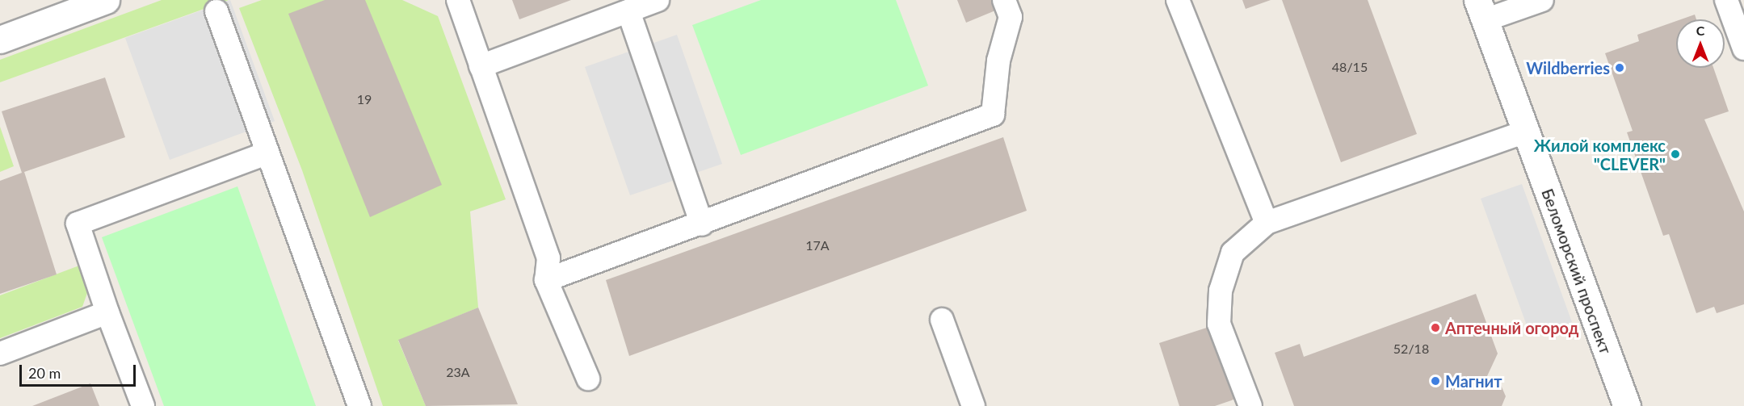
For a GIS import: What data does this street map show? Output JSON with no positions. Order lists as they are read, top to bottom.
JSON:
{
  "streets": {
    "street": ["Беломорский проспект"]
  },
  "places": [
    "Wildberries",
    "Жилой комплекс \"СLEVER\"",
    "Аптечный огород",
    "Магнит"
  ],
  "house_numbers": [
    "48/15",
    "19",
    "17А",
    "52/18",
    "23А"
  ],
  "scale_bar": "20 m",
  "north": "top"
}
